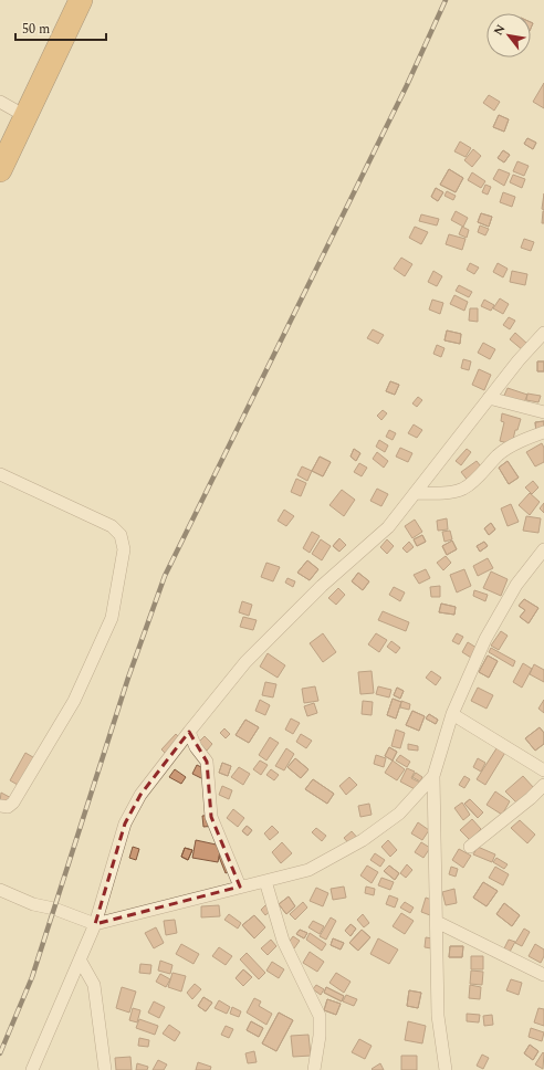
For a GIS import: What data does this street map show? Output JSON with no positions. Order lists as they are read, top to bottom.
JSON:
{
  "scale_bar": "50 m",
  "north": "top left"
}
